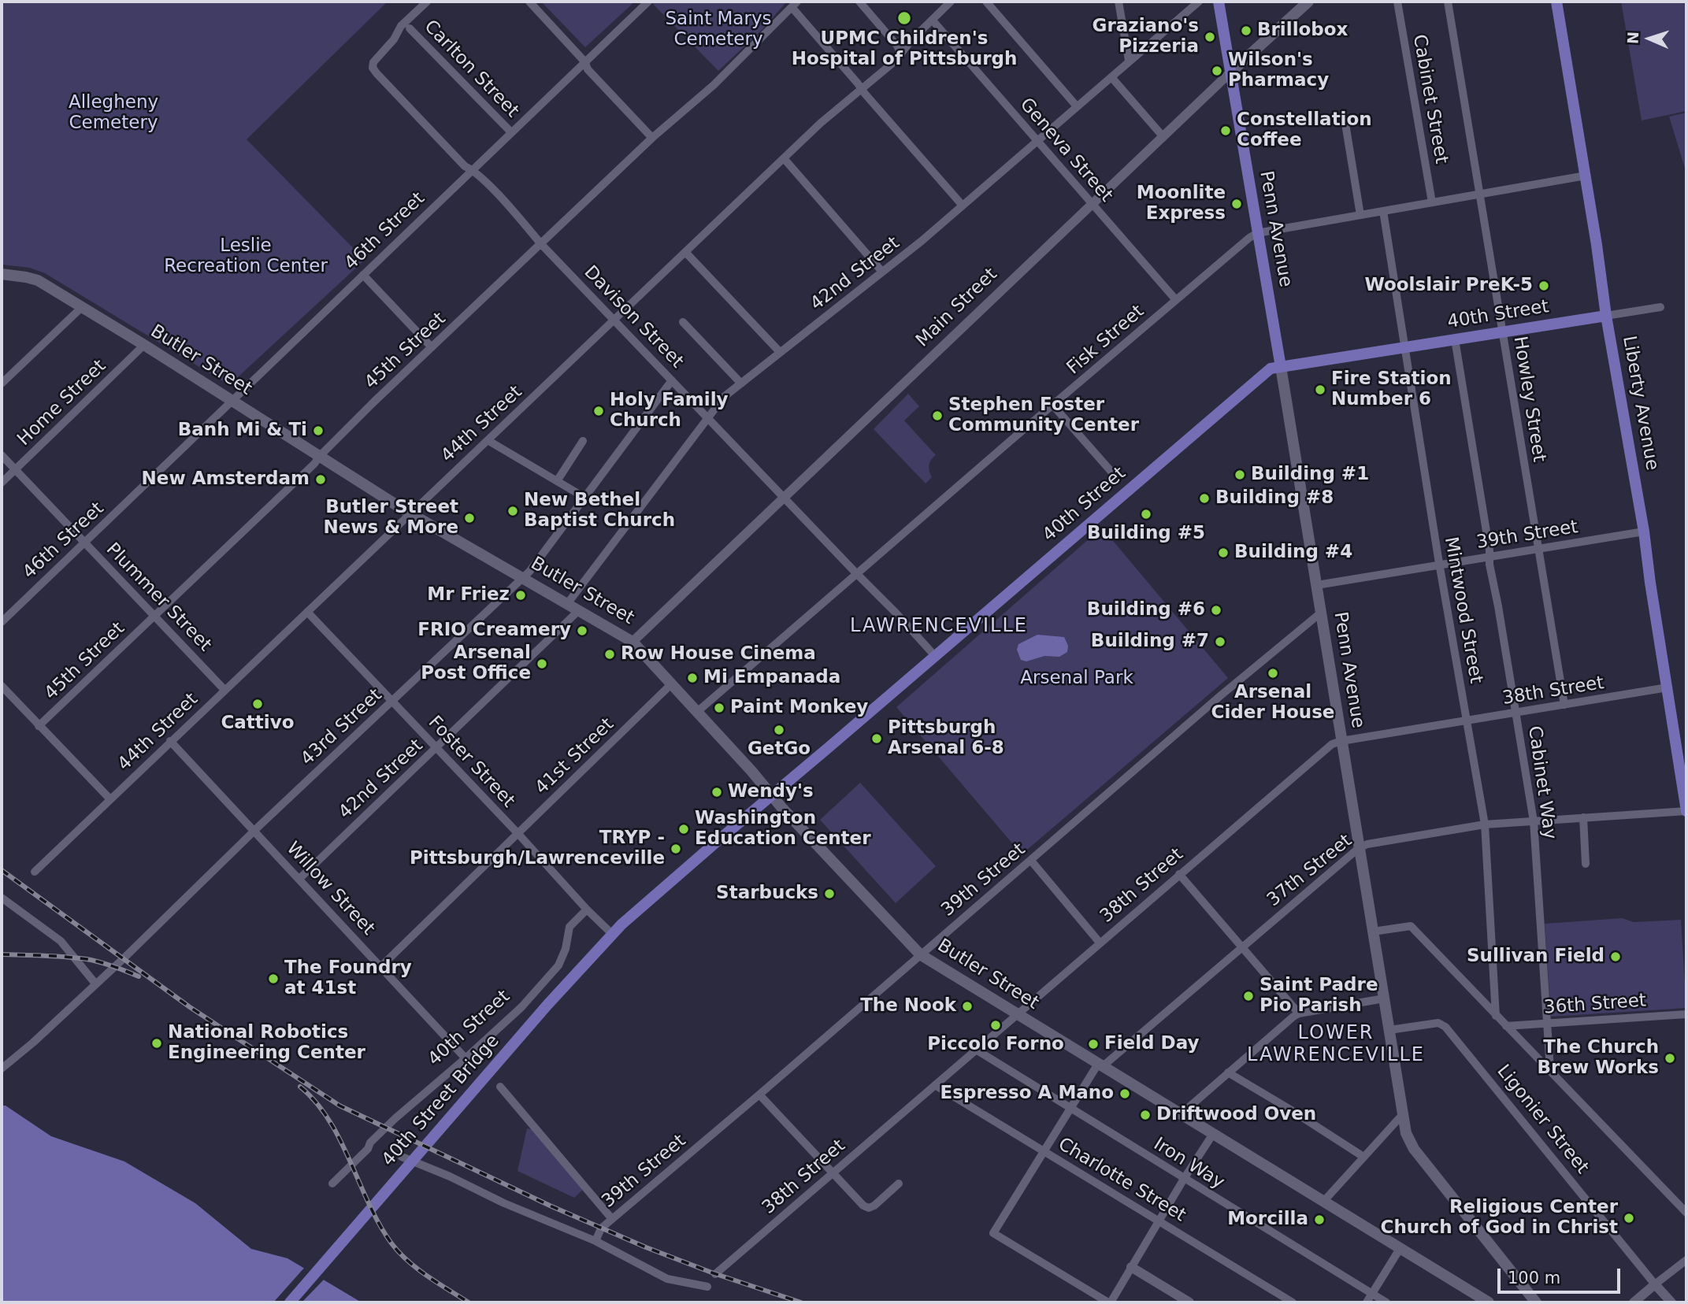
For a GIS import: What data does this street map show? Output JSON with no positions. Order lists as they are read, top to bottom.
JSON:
{
  "streets": {
    "main road": [
      "Penn Avenue",
      "Main Street",
      "40th Street",
      "Butler Street",
      "Liberty Avenue",
      "40th Street Bridge"
    ],
    "street": [
      "Carlton Street",
      "Cabinet Street",
      "Geneva Street",
      "46th Street",
      "42nd Street",
      "Davison Street",
      "Fisk Street",
      "45th Street",
      "Howley Street",
      "Home Street",
      "44th Street",
      "39th Street",
      "Plummer Street",
      "Mintwood Street",
      "38th Street",
      "43rd Street",
      "41st Street",
      "Foster Street",
      "Cabinet Way",
      "37th Street",
      "Willow Street",
      "36th Street",
      "Ligonier Street",
      "Iron Way",
      "Charlotte Street"
    ]
  },
  "crossings": [
    ["Carlton Street", "46th Street"],
    ["Cabinet Street", "Fisk Street"],
    ["Geneva Street", "42nd Street"],
    ["Geneva Street", "Main Street"],
    ["Geneva Street", "Fisk Street"],
    ["Geneva Street", "44th Street"],
    ["Penn Avenue", "Main Street"],
    ["Penn Avenue", "40th Street"],
    ["Penn Avenue", "Fisk Street"],
    ["Penn Avenue", "39th Street"],
    ["Penn Avenue", "38th Street"],
    ["Penn Avenue", "37th Street"],
    ["Penn Avenue", "Ligonier Street"],
    ["46th Street", "Davison Street"],
    ["46th Street", "Butler Street"],
    ["46th Street", "Plummer Street"],
    ["42nd Street", "Davison Street"],
    ["42nd Street", "Butler Street"],
    ["42nd Street", "Foster Street"],
    ["42nd Street", "Willow Street"],
    ["Main Street", "Davison Street"],
    ["Main Street", "Butler Street"],
    ["40th Street", "Davison Street"],
    ["40th Street", "Butler Street"],
    ["40th Street", "Howley Street"],
    ["40th Street", "Liberty Avenue"],
    ["40th Street", "Mintwood Street"],
    ["40th Street", "Foster Street"],
    ["40th Street", "Cabinet Way"],
    ["40th Street", "Willow Street"],
    ["40th Street", "40th Street Bridge"],
    ["Davison Street", "Fisk Street"],
    ["Davison Street", "45th Street"],
    ["Davison Street", "44th Street"],
    ["Davison Street", "43rd Street"],
    ["Fisk Street", "Butler Street"],
    ["Fisk Street", "Howley Street"],
    ["Fisk Street", "Liberty Avenue"],
    ["Fisk Street", "Mintwood Street"],
    ["45th Street", "Butler Street"],
    ["45th Street", "Plummer Street"],
    ["Butler Street", "Home Street"],
    ["Butler Street", "44th Street"],
    ["Butler Street", "39th Street"],
    ["Butler Street", "38th Street"],
    ["Butler Street", "43rd Street"],
    ["Butler Street", "41st Street"],
    ["Butler Street", "37th Street"],
    ["Howley Street", "39th Street"],
    ["Howley Street", "38th Street"],
    ["Home Street", "Plummer Street"],
    ["Liberty Avenue", "39th Street"],
    ["Liberty Avenue", "38th Street"],
    ["Liberty Avenue", "37th Street"],
    ["44th Street", "Plummer Street"],
    ["44th Street", "Foster Street"],
    ["44th Street", "Willow Street"],
    ["39th Street", "Mintwood Street"],
    ["39th Street", "Cabinet Way"],
    ["Mintwood Street", "38th Street"],
    ["Mintwood Street", "37th Street"],
    ["38th Street", "Cabinet Way"],
    ["38th Street", "Iron Way"],
    ["38th Street", "Charlotte Street"],
    ["43rd Street", "Foster Street"],
    ["43rd Street", "Willow Street"],
    ["41st Street", "Foster Street"],
    ["41st Street", "Willow Street"],
    ["Foster Street", "40th Street Bridge"],
    ["Cabinet Way", "37th Street"],
    ["Cabinet Way", "36th Street"],
    ["37th Street", "Iron Way"],
    ["37th Street", "Charlotte Street"]
  ],
  "districts": ["LAWRENCEVILLE", "LOWER LAWRENCEVILLE"],
  "parks": [
    "Saint Marys Cemetery",
    "Allegheny Cemetery",
    "Leslie Recreation Center",
    "Arsenal Park"
  ],
  "places": [
    "UPMC Children's Hospital of Pittsburgh",
    "Brillobox",
    "Graziano's Pizzeria",
    "Wilson's Pharmacy",
    "Constellation Coffee",
    "Moonlite Express",
    "Woolslair PreK-5",
    "Fire Station Number 6",
    "Holy Family Church",
    "Stephen Foster Community Center",
    "Banh Mi & Ti",
    "Building #1",
    "New Amsterdam",
    "Building #8",
    "New Bethel Baptist Church",
    "Building #5",
    "Butler Street News & More",
    "Building #4",
    "Mr Friez",
    "Building #6",
    "FRIO Creamery",
    "Building #7",
    "Row House Cinema",
    "Arsenal Post Office",
    "Arsenal Cider House",
    "Mi Empanada",
    "Cattivo",
    "Paint Monkey",
    "GetGo",
    "Pittsburgh Arsenal 6-8",
    "Wendy's",
    "Washington Education Center",
    "TRYP - Pittsburgh/Lawrenceville",
    "Starbucks",
    "Sullivan Field",
    "The Foundry at 41st",
    "Saint Padre Pio Parish",
    "The Nook",
    "Piccolo Forno",
    "National Robotics Engineering Center",
    "Field Day",
    "The Church Brew Works",
    "Espresso A Mano",
    "Driftwood Oven",
    "Religious Center Church of God in Christ",
    "Morcilla"
  ],
  "scale_bar": "100 m",
  "north": "left"
}
